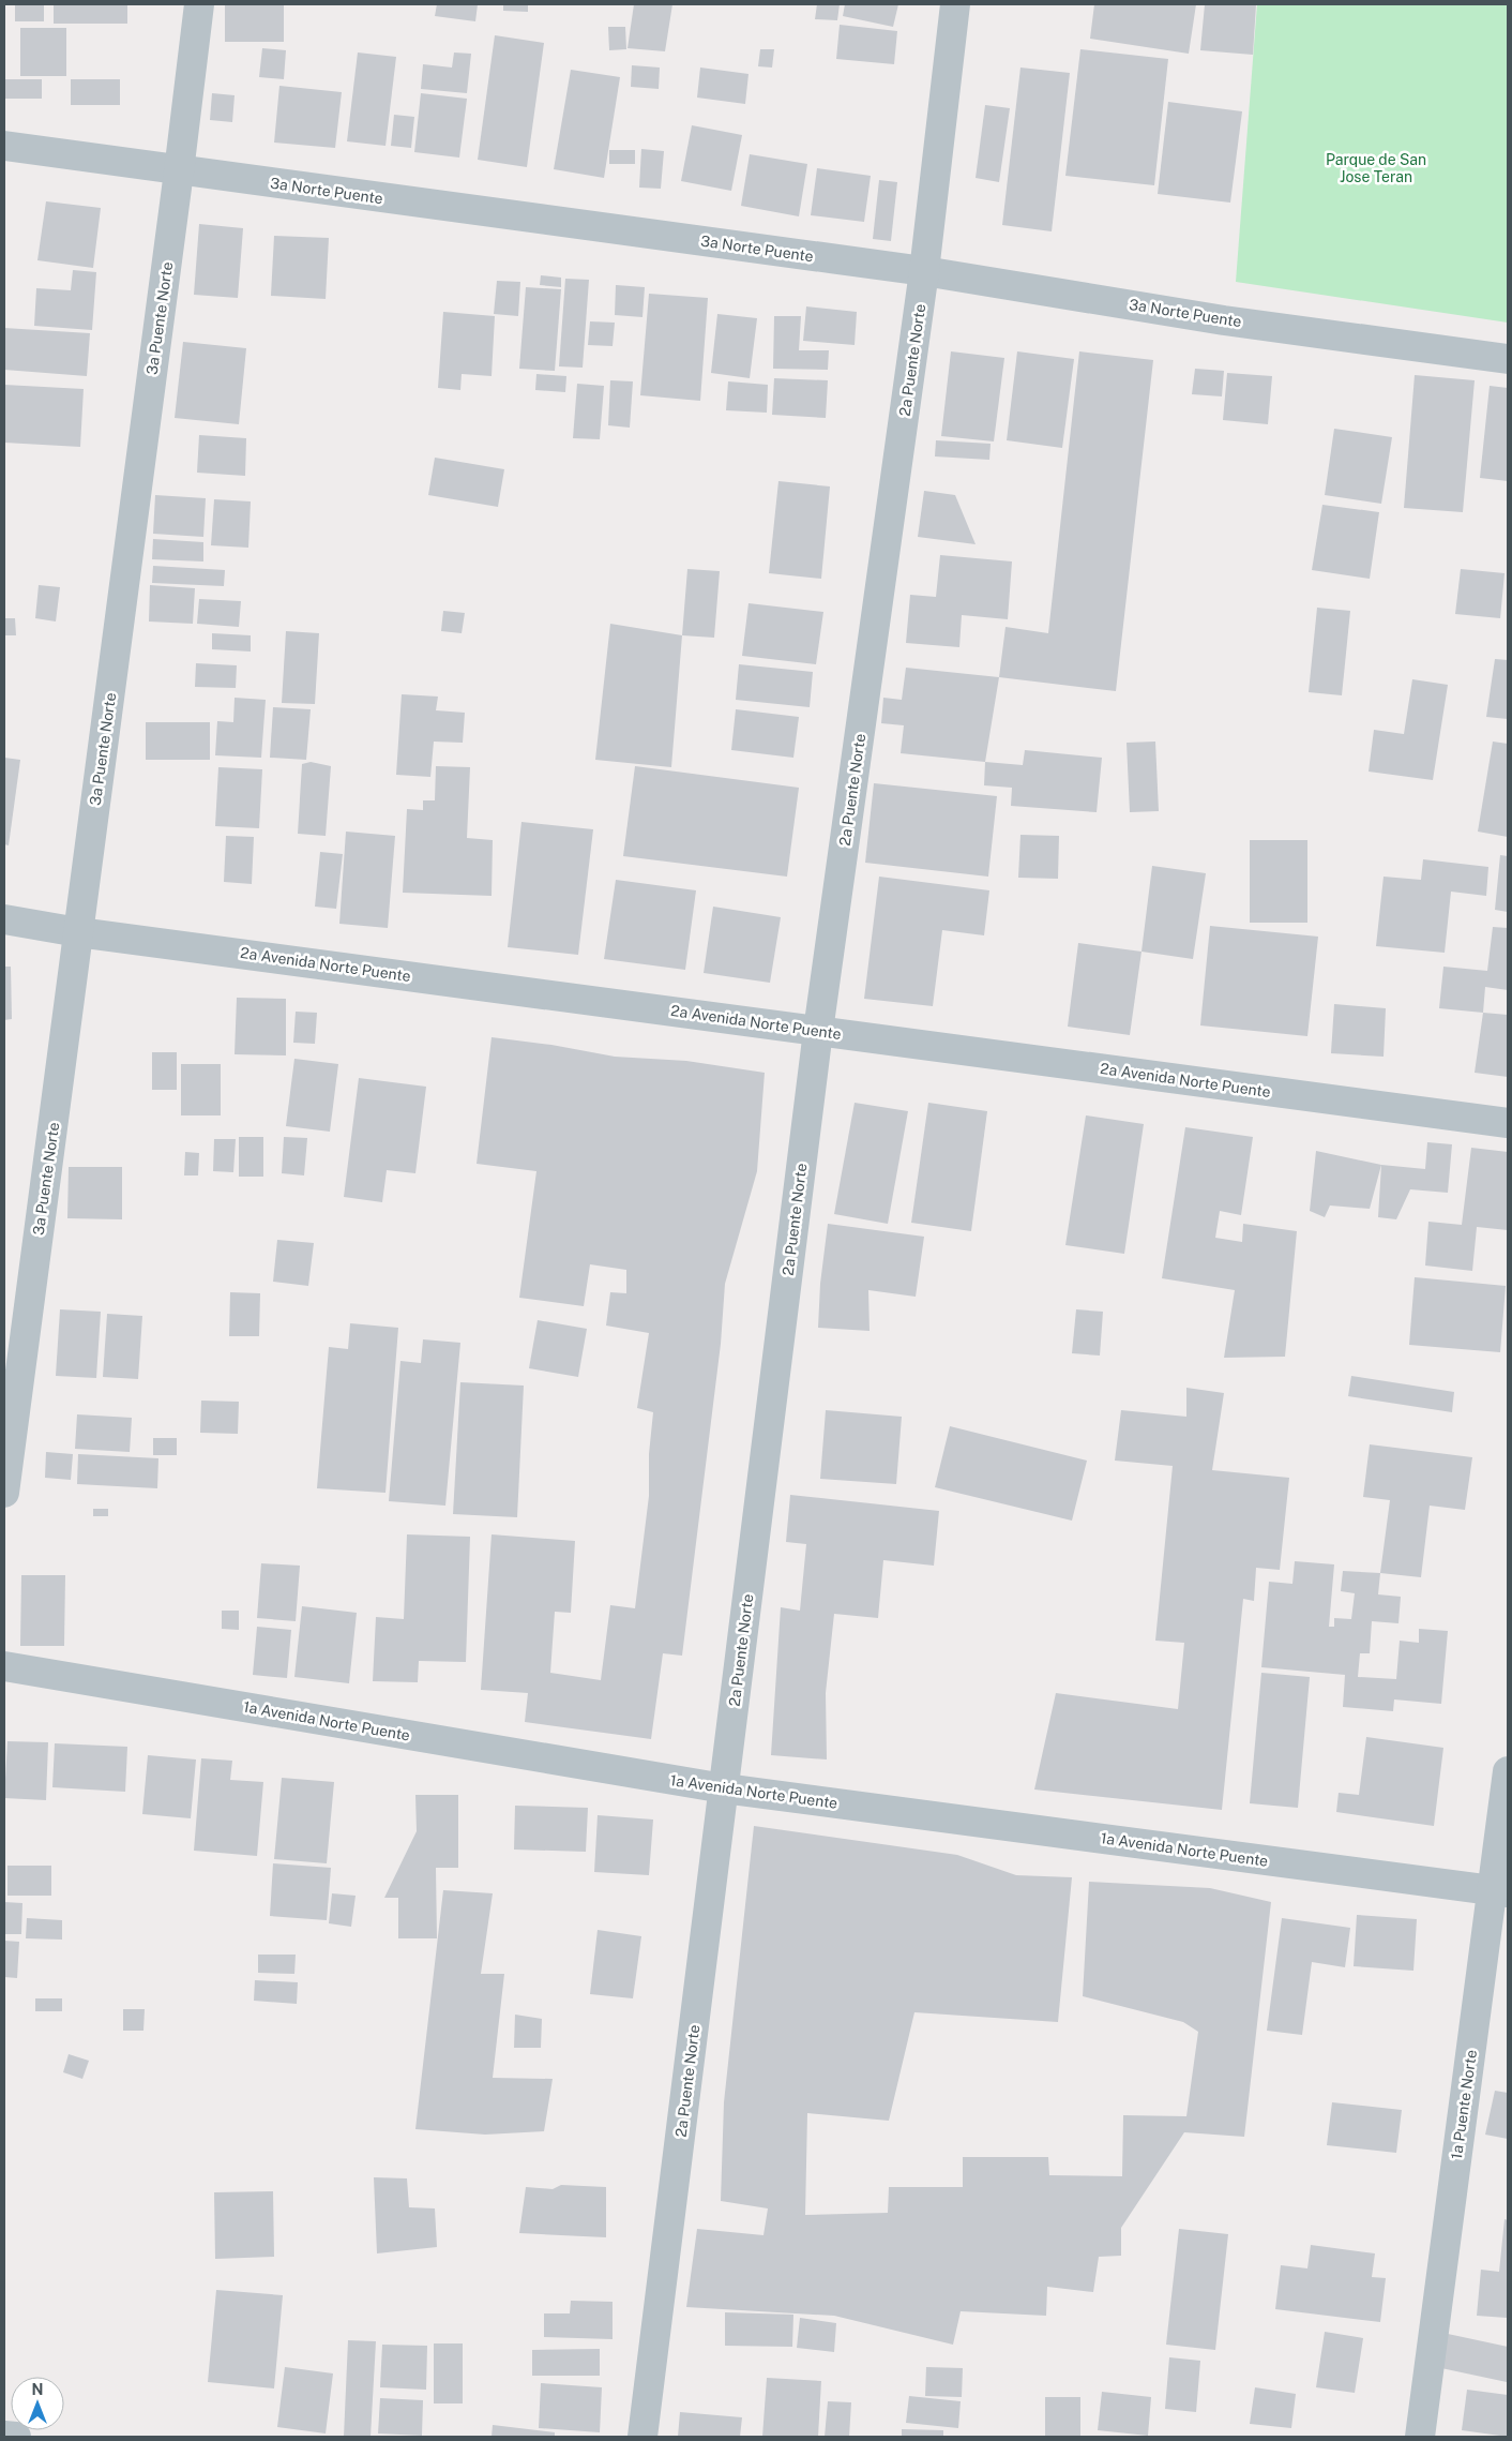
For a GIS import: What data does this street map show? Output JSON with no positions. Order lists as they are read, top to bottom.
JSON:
{
  "streets": {
    "street": [
      "3a Norte Puente",
      "3a Puente Norte",
      "2a Puente Norte",
      "2a Avenida Norte Puente",
      "1a Avenida Norte Puente",
      "1a Puente Norte"
    ]
  },
  "crossings": [
    ["3a Norte Puente", "3a Puente Norte"],
    ["3a Norte Puente", "2a Puente Norte"],
    ["3a Puente Norte", "2a Avenida Norte Puente"],
    ["2a Puente Norte", "2a Avenida Norte Puente"],
    ["2a Puente Norte", "1a Avenida Norte Puente"],
    ["1a Avenida Norte Puente", "1a Puente Norte"]
  ],
  "parks": ["Parque de San Jose Teran"],
  "north": "top"
}
